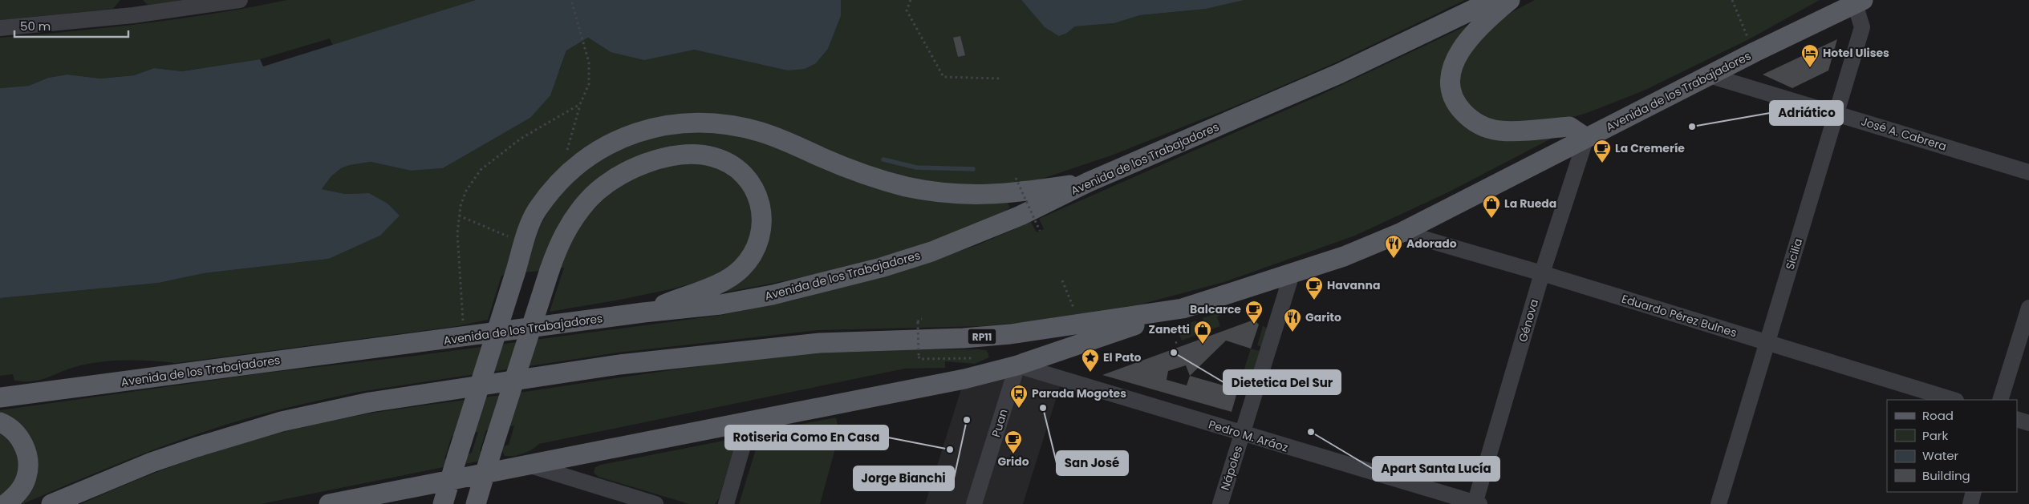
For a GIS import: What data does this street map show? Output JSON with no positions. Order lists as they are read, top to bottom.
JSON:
{
  "streets": {
    "main road": ["Avenida de los Trabajadores", "RP11"],
    "street": [
      "José A. Cabrera",
      "Sicilia",
      "Eduardo Pérez Bulnes",
      "Génova",
      "Puan",
      "Pedro M. Aráoz",
      "Nápoles"
    ]
  },
  "crossings": [
    ["Avenida de los Trabajadores", "José A. Cabrera"],
    ["Avenida de los Trabajadores", "Sicilia"],
    ["Avenida de los Trabajadores", "Eduardo Pérez Bulnes"],
    ["Avenida de los Trabajadores", "Génova"],
    ["Avenida de los Trabajadores", "Puan"],
    ["Avenida de los Trabajadores", "Pedro M. Aráoz"],
    ["Avenida de los Trabajadores", "Nápoles"],
    ["José A. Cabrera", "Sicilia"],
    ["Sicilia", "Eduardo Pérez Bulnes"],
    ["Eduardo Pérez Bulnes", "Génova"],
    ["Génova", "Pedro M. Aráoz"],
    ["Puan", "Pedro M. Aráoz"],
    ["Pedro M. Aráoz", "Nápoles"]
  ],
  "places": {
    "hotel": ["Hotel Ulises"],
    "other": [
      "Adriático",
      "Dietetica Del Sur",
      "San José",
      "Jorge Bianchi",
      "Apart Santa Lucía",
      "Rotiseria Como En Casa"
    ],
    "cafe": [
      "La Cremeríe",
      "Havanna",
      "Balcarce",
      "Grido"
    ],
    "shop": ["La Rueda", "Zanetti"],
    "restaurant": ["Adorado", "Garito"],
    "place": ["El Pato"],
    "bus stop": ["Parada Mogotes"]
  },
  "legend": [
    "Road",
    "Park",
    "Water",
    "Building"
  ],
  "scale_bar": "50 m"
}
